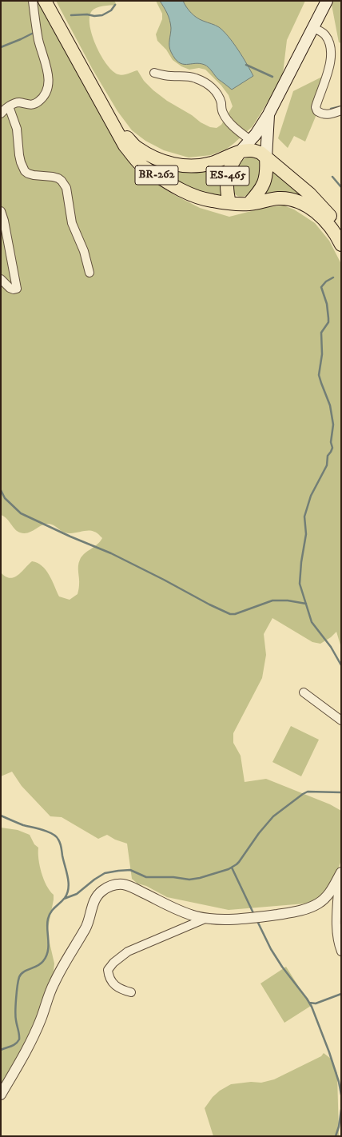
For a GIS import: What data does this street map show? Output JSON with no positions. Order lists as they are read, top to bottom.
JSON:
{
  "streets": {
    "highway": ["BR-262", "ES-465"]
  },
  "crossings": [
    ["BR-262", "ES-465"]
  ]
}
